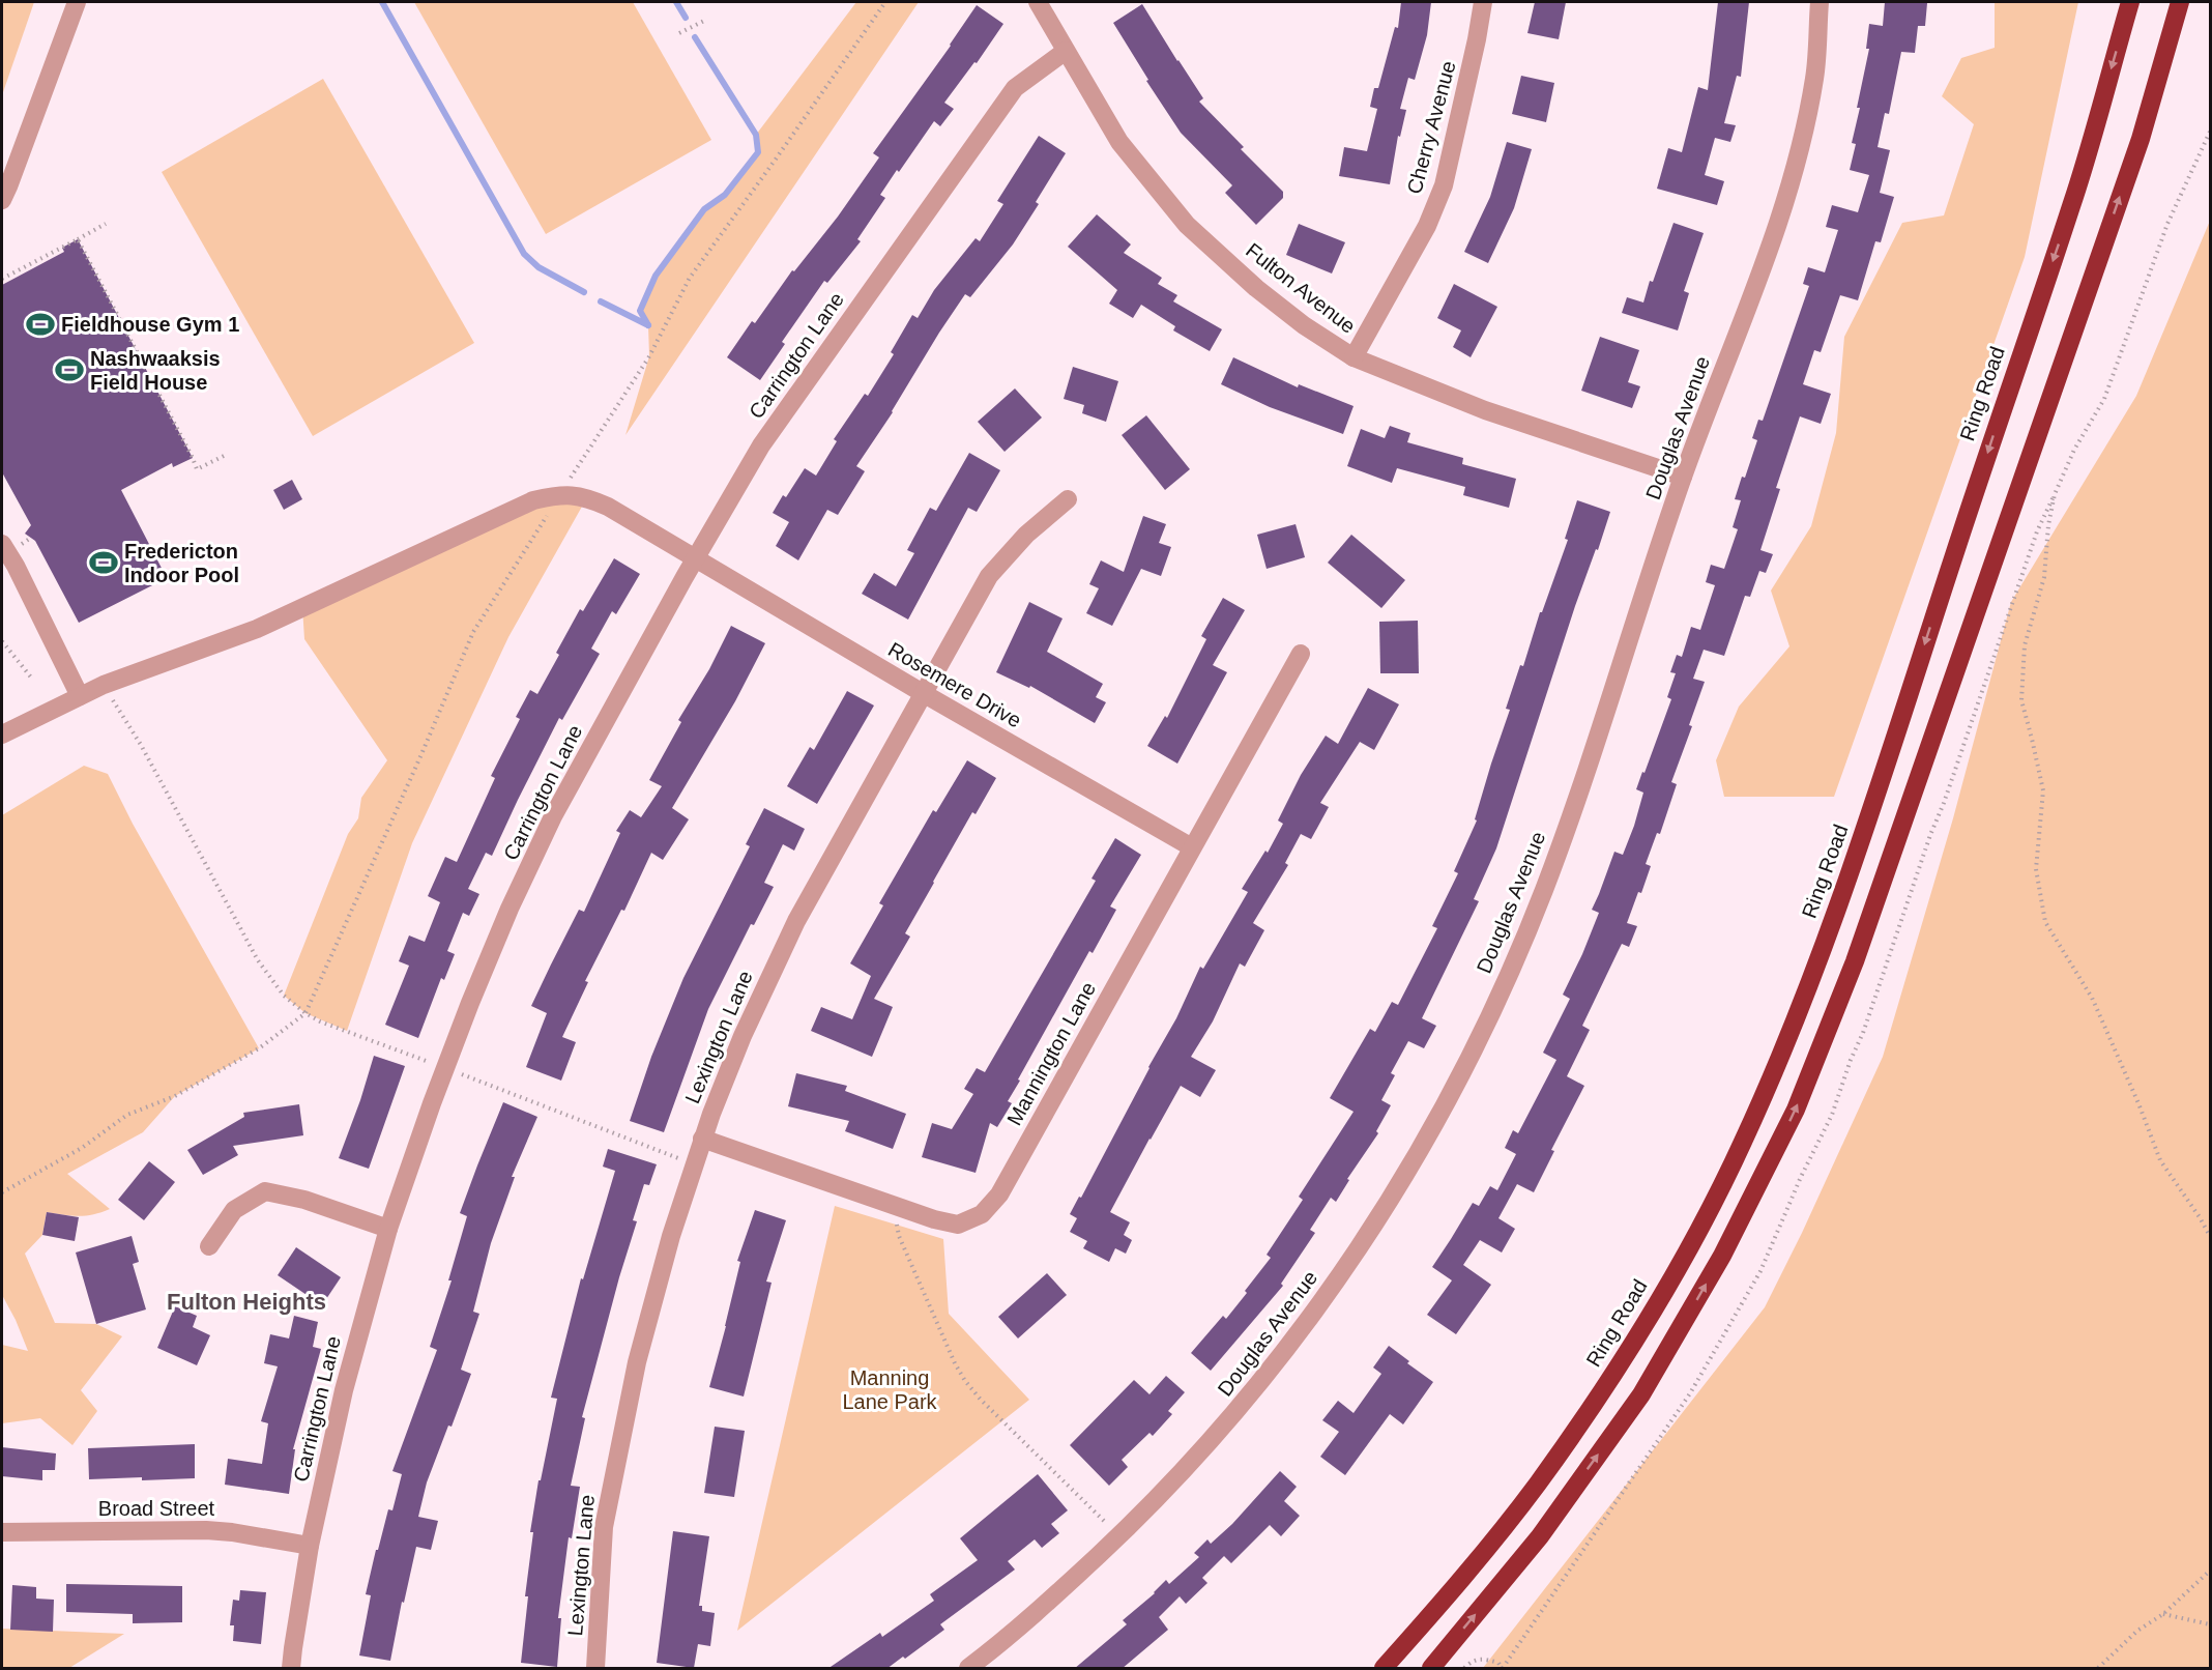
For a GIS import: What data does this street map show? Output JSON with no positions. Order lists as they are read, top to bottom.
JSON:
{
  "streets": {
    "highway": ["Ring Road"],
    "street": [
      "Cherry Avenue",
      "Fulton Avenue",
      "Carrington Lane",
      "Douglas Avenue",
      "Rosemere Drive",
      "Lexington Lane",
      "Mannington Lane",
      "Broad Street"
    ]
  },
  "crossings": [
    ["Cherry Avenue", "Fulton Avenue"],
    ["Fulton Avenue", "Carrington Lane"],
    ["Fulton Avenue", "Douglas Avenue"],
    ["Carrington Lane", "Rosemere Drive"],
    ["Carrington Lane", "Broad Street"],
    ["Rosemere Drive", "Lexington Lane"],
    ["Rosemere Drive", "Mannington Lane"],
    ["Lexington Lane", "Mannington Lane"]
  ],
  "districts": ["Fulton Heights"],
  "parks": ["Manning Lane Park"],
  "places": {
    "sports": ["Fieldhouse Gym 1", "Nashwaaksis Field House", "Fredericton Indoor Pool"]
  }
}
